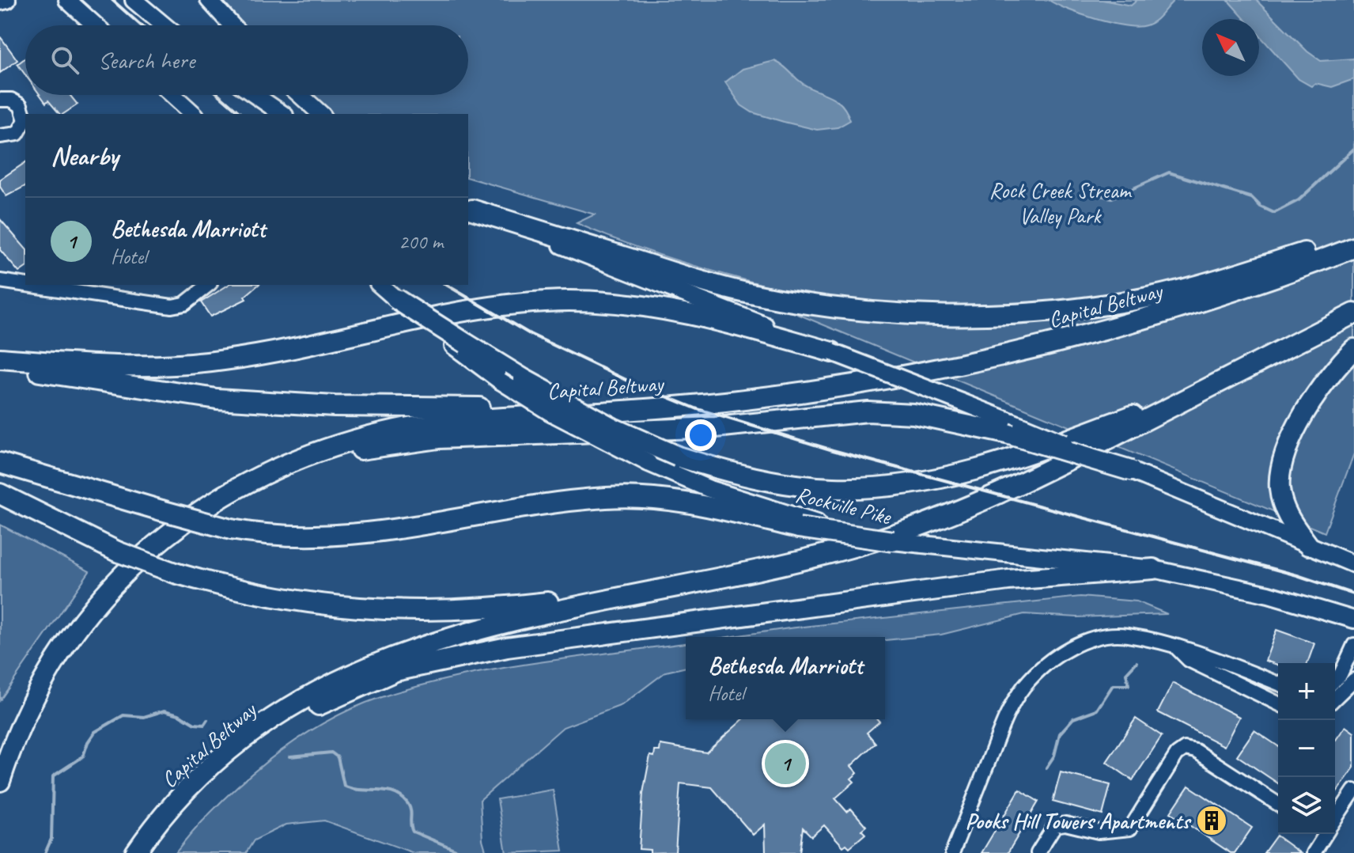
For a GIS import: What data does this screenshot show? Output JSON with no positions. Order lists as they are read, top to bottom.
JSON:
{
  "streets": {
    "highway": ["Capital Beltway"],
    "main road": ["Rockville Pike"]
  },
  "parks": ["Rock Creek Stream Valley Park"],
  "places": {
    "building": ["Pooks Hill Towers Apartments"]
  },
  "north": "top left",
  "page": {
    "search": "Search here",
    "heading": "Nearby",
    "list": [
      {
        "mark": "1",
        "name": "Bethesda Marriott",
        "note": "Hotel",
        "value": "200 m"
      }
    ],
    "popup": ["Bethesda Marriott", "Hotel"],
    "map_buttons": ["+", "−"],
    "pins": "1"
  }
}
